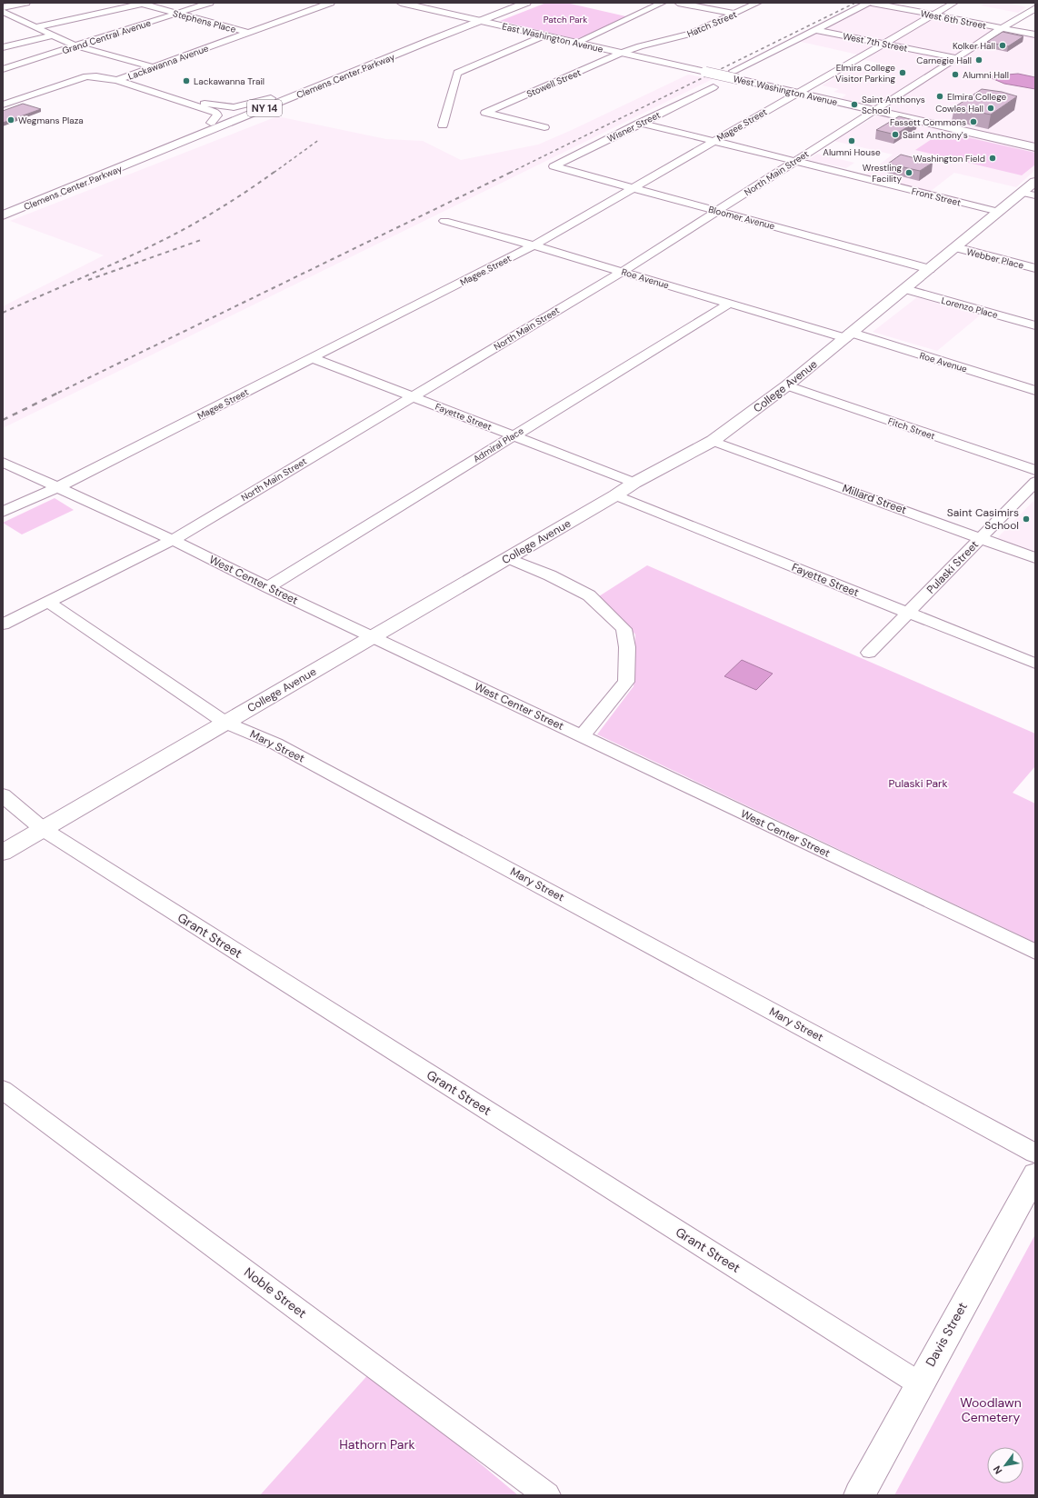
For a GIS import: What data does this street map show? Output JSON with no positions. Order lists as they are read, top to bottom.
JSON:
{
  "streets": {
    "main road": [
      "East Washington Avenue",
      "Clemens Center Parkway",
      "West Washington Avenue",
      "NY 14",
      "College Avenue",
      "Davis Street"
    ],
    "street": [
      "West 6th Street",
      "Stephens Place",
      "Hatch Street",
      "Grand Central Avenue",
      "West 7th Street",
      "Lackawanna Avenue",
      "Stowell Street",
      "Magee Street",
      "Wisner Street",
      "North Main Street",
      "Front Street",
      "Bloomer Avenue",
      "Webber Place",
      "Roe Avenue",
      "Lorenzo Place",
      "Fayette Street",
      "Fitch Street",
      "Admiral Place",
      "Millard Street",
      "Pulaski Street",
      "West Center Street",
      "Mary Street",
      "Grant Street",
      "Noble Street"
    ]
  },
  "crossings": [
    ["West 6th Street", "Magee Street"],
    ["West 6th Street", "North Main Street"],
    ["Stephens Place", "Grand Central Avenue"],
    ["Stephens Place", "Lackawanna Avenue"],
    ["Hatch Street", "East Washington Avenue"],
    ["Hatch Street", "Stowell Street"],
    ["East Washington Avenue", "Clemens Center Parkway"],
    ["East Washington Avenue", "Stowell Street"],
    ["East Washington Avenue", "West Washington Avenue"],
    ["West 7th Street", "Magee Street"],
    ["West 7th Street", "North Main Street"],
    ["West Washington Avenue", "Magee Street"],
    ["West Washington Avenue", "North Main Street"],
    ["Magee Street", "Front Street"],
    ["Magee Street", "Bloomer Avenue"],
    ["Magee Street", "Roe Avenue"],
    ["Magee Street", "Fayette Street"],
    ["Magee Street", "West Center Street"],
    ["Wisner Street", "Front Street"],
    ["Wisner Street", "Bloomer Avenue"],
    ["North Main Street", "Front Street"],
    ["North Main Street", "Bloomer Avenue"],
    ["North Main Street", "Roe Avenue"],
    ["North Main Street", "Fayette Street"],
    ["North Main Street", "West Center Street"],
    ["North Main Street", "Mary Street"],
    ["Front Street", "College Avenue"],
    ["Bloomer Avenue", "College Avenue"],
    ["Webber Place", "College Avenue"],
    ["Roe Avenue", "College Avenue"],
    ["Roe Avenue", "Admiral Place"],
    ["Lorenzo Place", "College Avenue"],
    ["College Avenue", "Fayette Street"],
    ["College Avenue", "Fitch Street"],
    ["College Avenue", "Millard Street"],
    ["College Avenue", "West Center Street"],
    ["College Avenue", "Mary Street"],
    ["College Avenue", "Grant Street"],
    ["Fayette Street", "Admiral Place"],
    ["Fayette Street", "Pulaski Street"],
    ["Admiral Place", "West Center Street"],
    ["Millard Street", "Pulaski Street"],
    ["Grant Street", "Davis Street"]
  ],
  "parks": [
    "Patch Park",
    "Pulaski Park",
    "Woodlawn Cemetery",
    "Hathorn Park"
  ],
  "places": [
    "Kolker Hall",
    "Carnegie Hall",
    "Elmira College Visitor Parking",
    "Alumni Hall",
    "Lackawanna Trail",
    "Elmira College",
    "Saint Anthonys School",
    "Cowles Hall",
    "Wegmans Plaza",
    "Fassett Commons",
    "Saint Anthony's",
    "Alumni House",
    "Washington Field",
    "Wrestling Facility",
    "Saint Casimirs School"
  ],
  "north": "bottom left"
}
